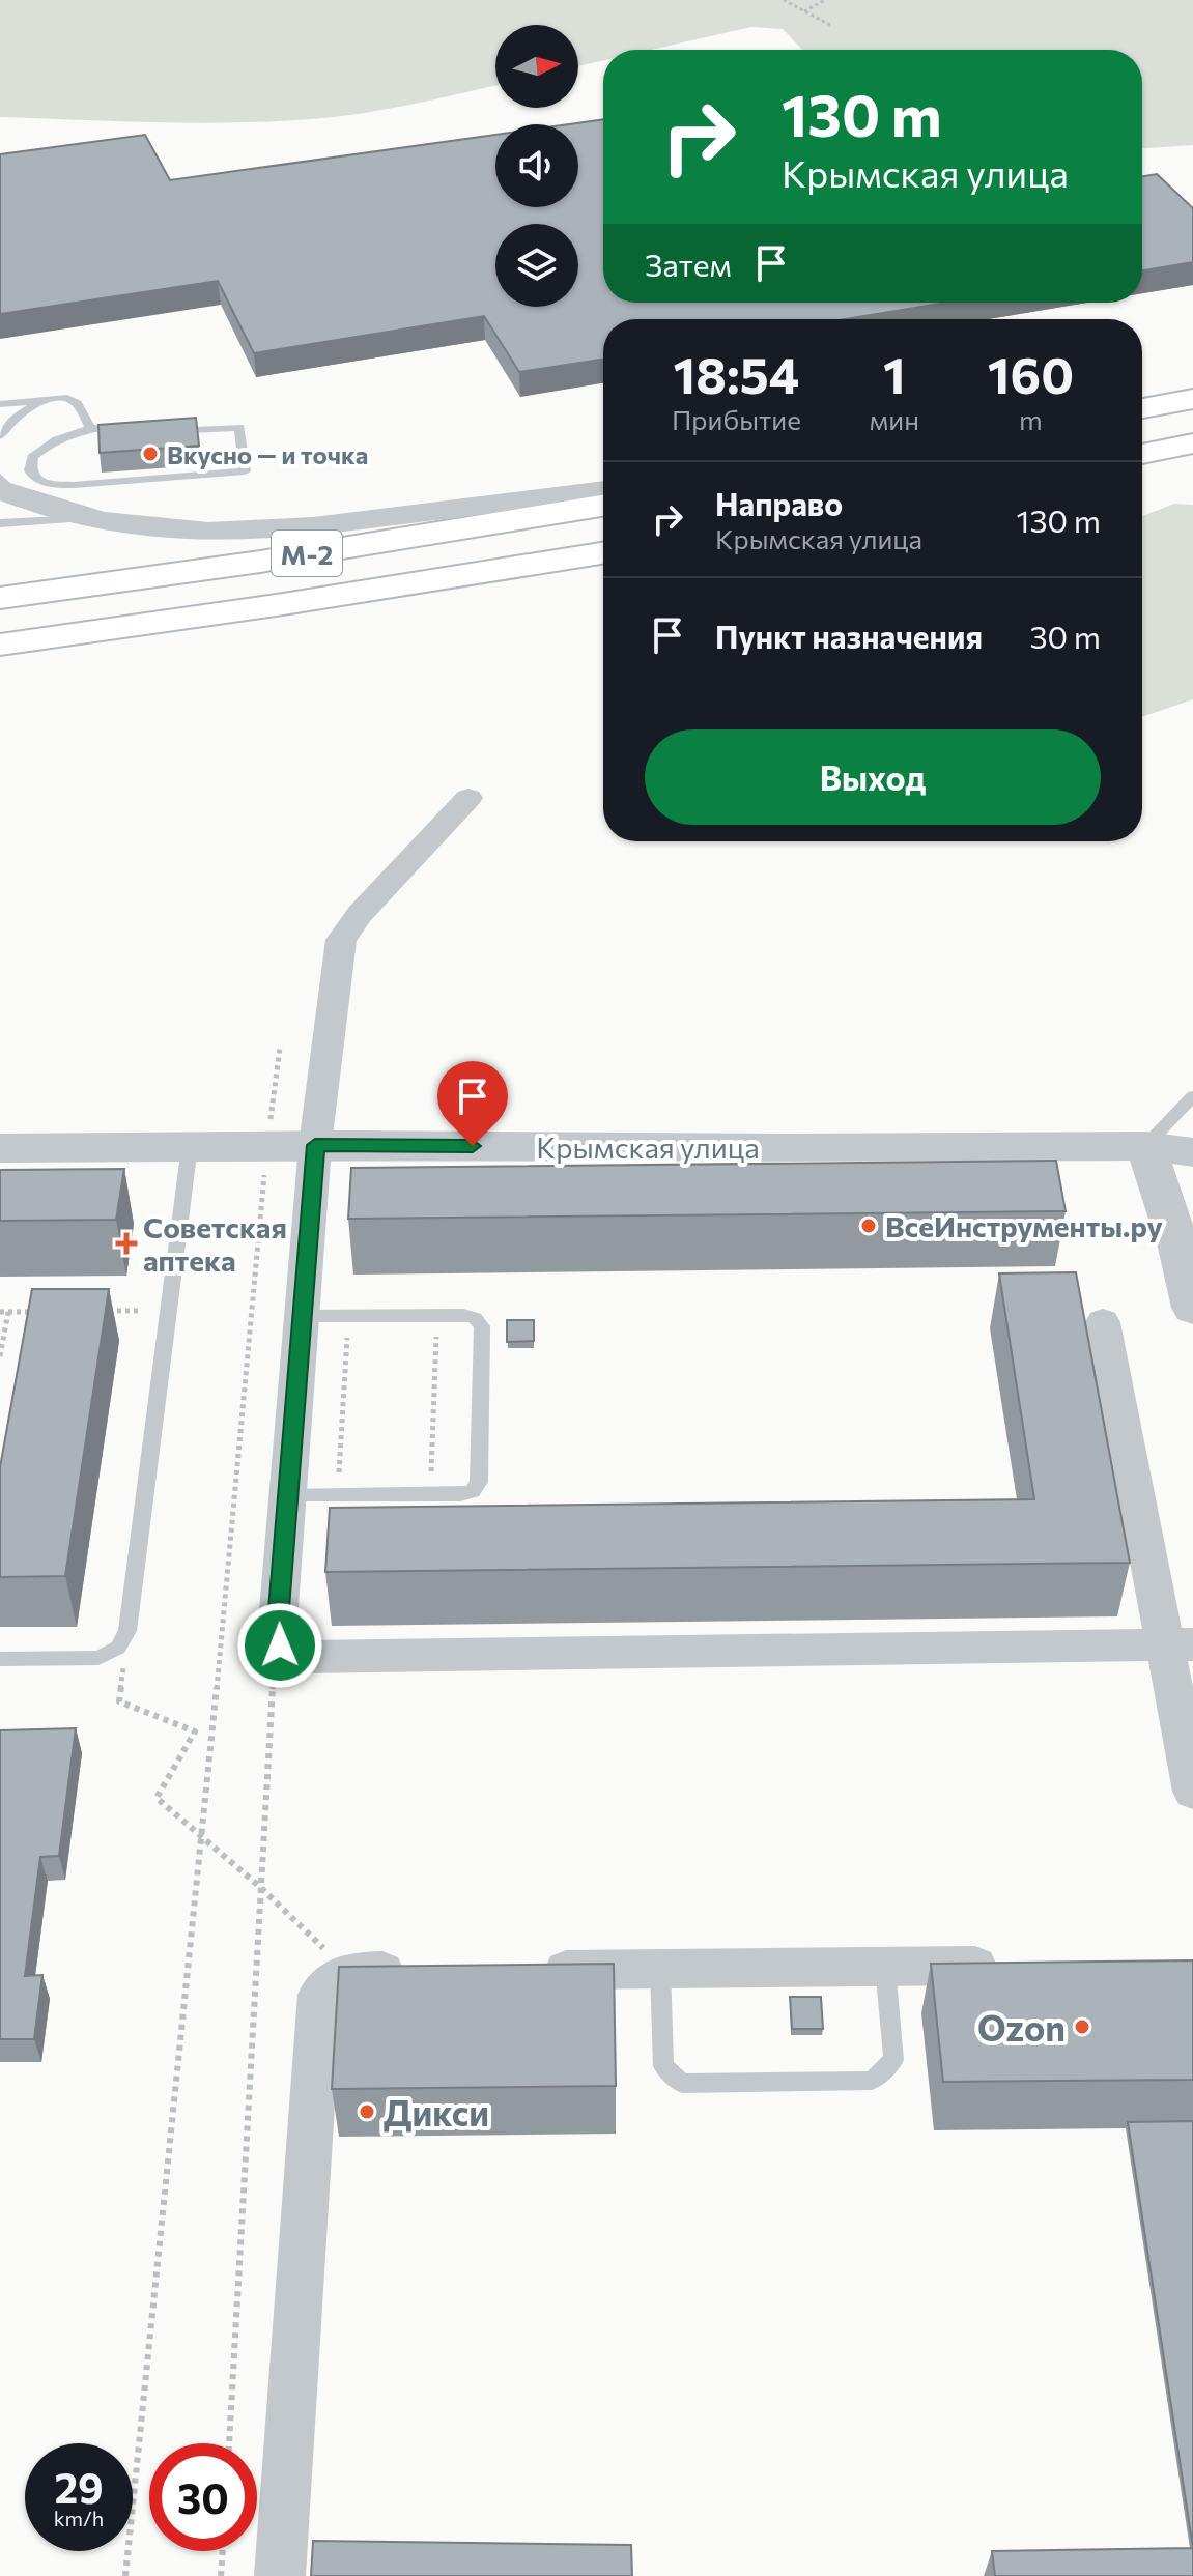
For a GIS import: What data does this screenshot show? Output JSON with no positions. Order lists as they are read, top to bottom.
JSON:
{
  "streets": {
    "highway": ["М-2"],
    "street": ["Крымская улица"]
  },
  "places": {
    "other": [
      "Вкусно — и точка",
      "ВсеИнструменты.ру",
      "Ozon",
      "Дикси"
    ],
    "health": ["Советская аптека"]
  },
  "north": "right",
  "page": {
    "turn": ["130 m", "Крымская улица"],
    "then": "Затем",
    "eta": [
      "18:54",
      "Прибытие",
      "1",
      "мин",
      "160",
      "m"
    ],
    "list": [
      {
        "name": "Направо",
        "note": "Крымская улица",
        "value": "130 m"
      },
      {
        "name": "Пункт назначения",
        "value": "30 m"
      }
    ],
    "buttons": "Выход",
    "speed": "29 km/h",
    "limit": "30"
  }
}
